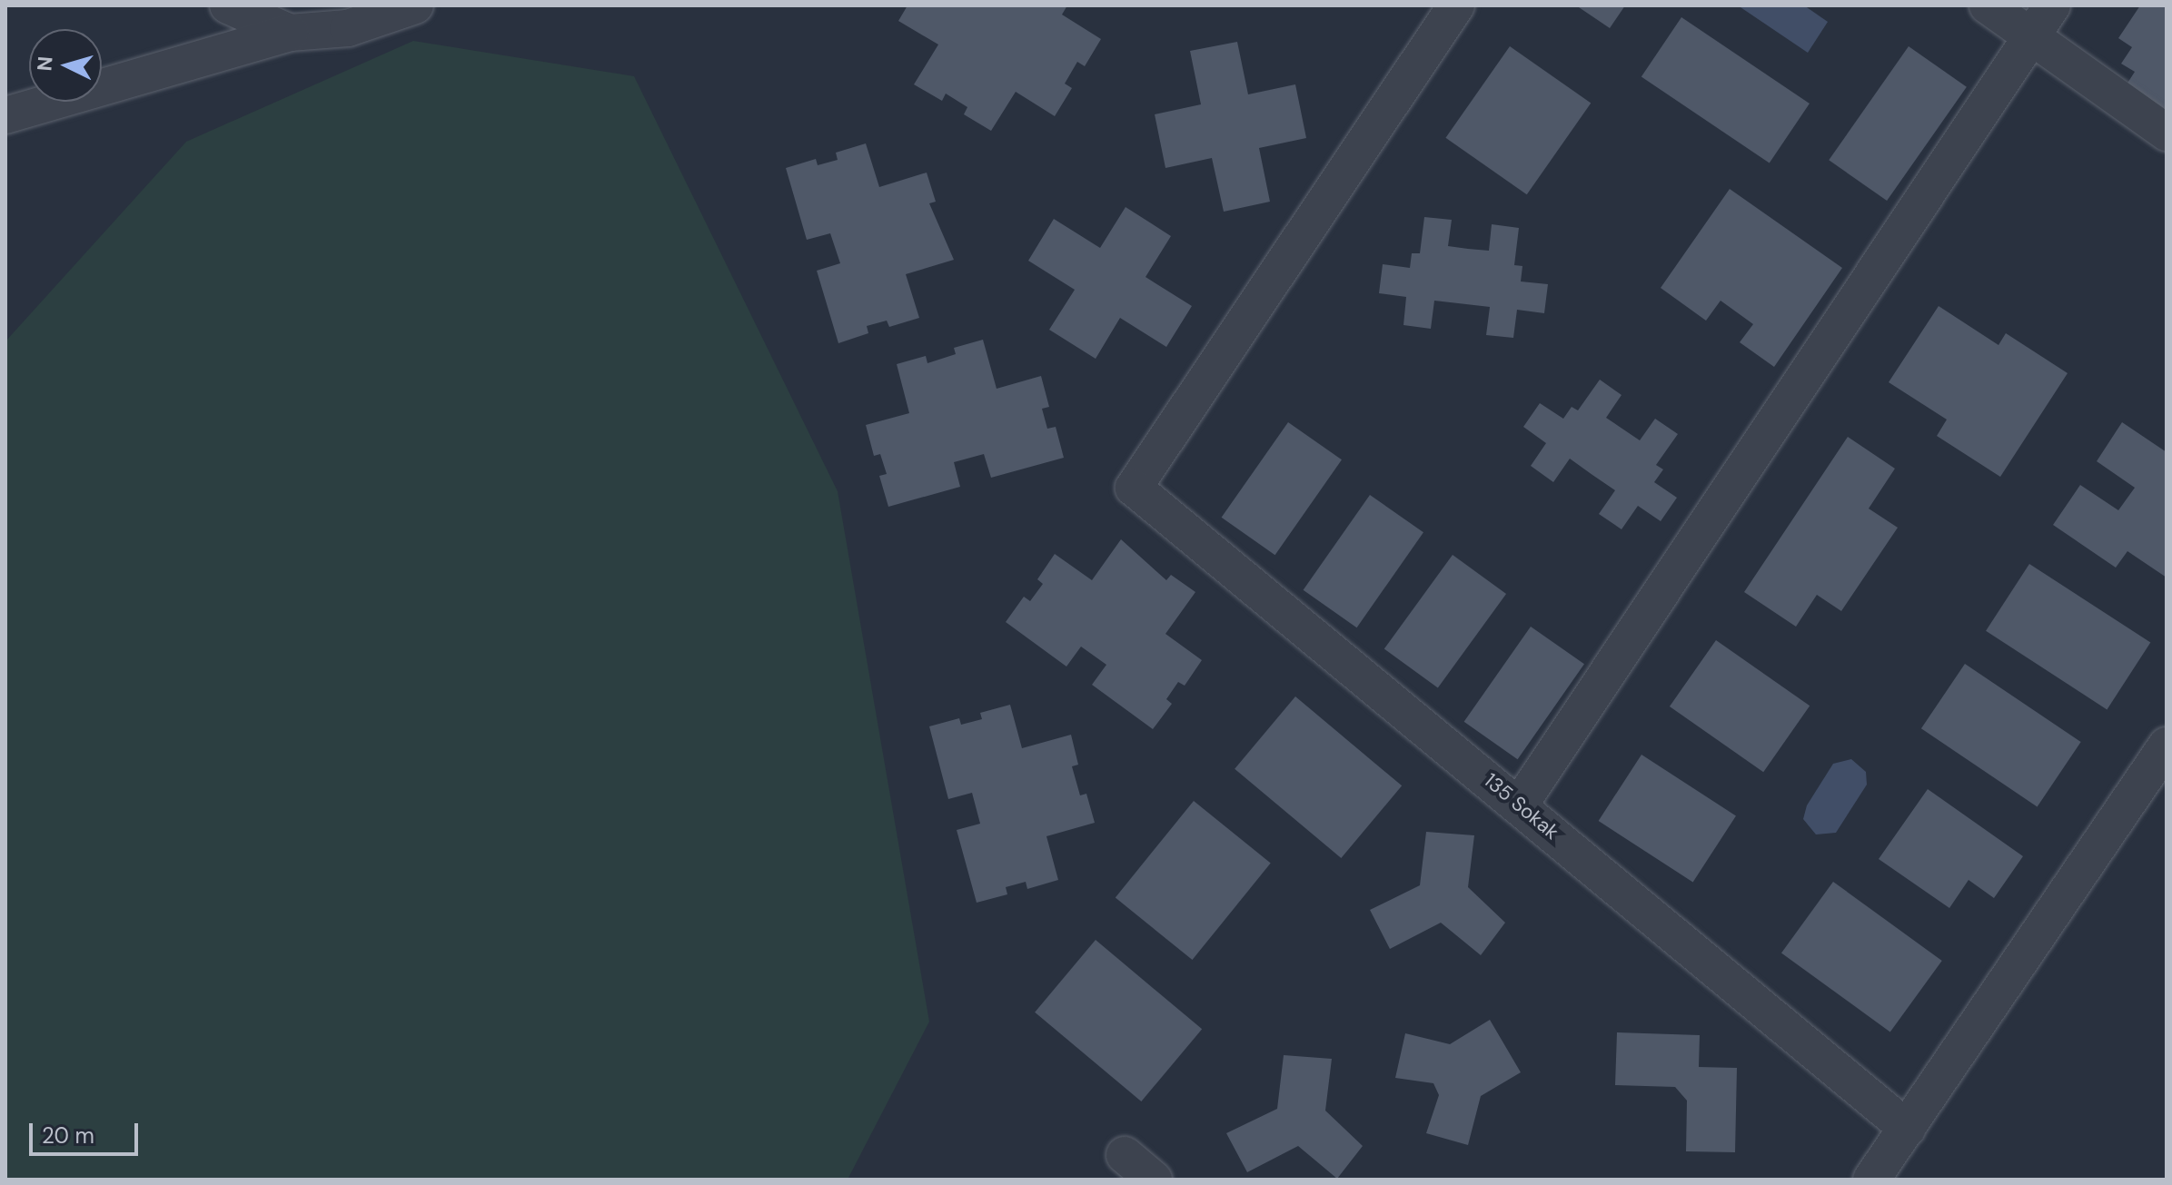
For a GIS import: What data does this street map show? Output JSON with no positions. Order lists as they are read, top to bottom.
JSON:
{
  "streets": {
    "street": ["135 Sokak"]
  },
  "scale_bar": "20 m",
  "north": "left"
}
